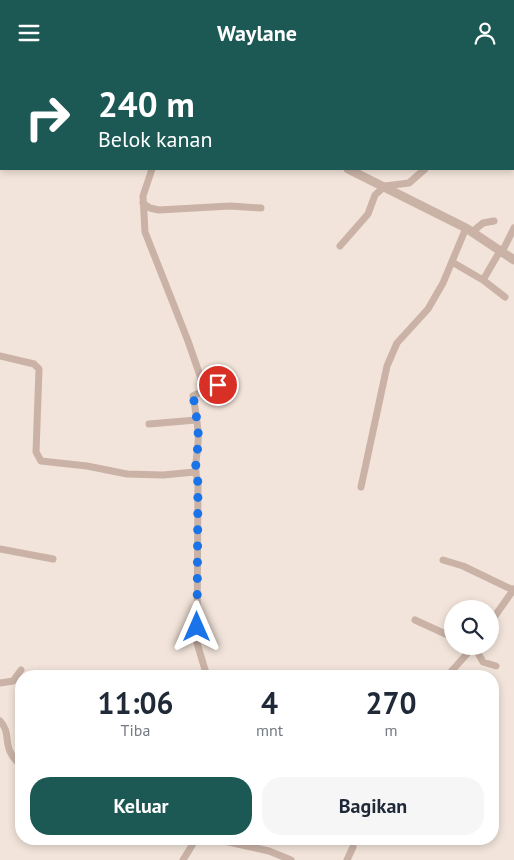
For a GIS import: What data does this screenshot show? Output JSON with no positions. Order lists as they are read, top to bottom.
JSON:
{
  "page": {
    "header": "Waylane",
    "turn": ["240 m", "Belok kanan"],
    "eta": [
      "11:06",
      "Tiba",
      "4",
      "mnt",
      "270",
      "m"
    ],
    "buttons": ["Keluar", "Bagikan"]
  }
}
